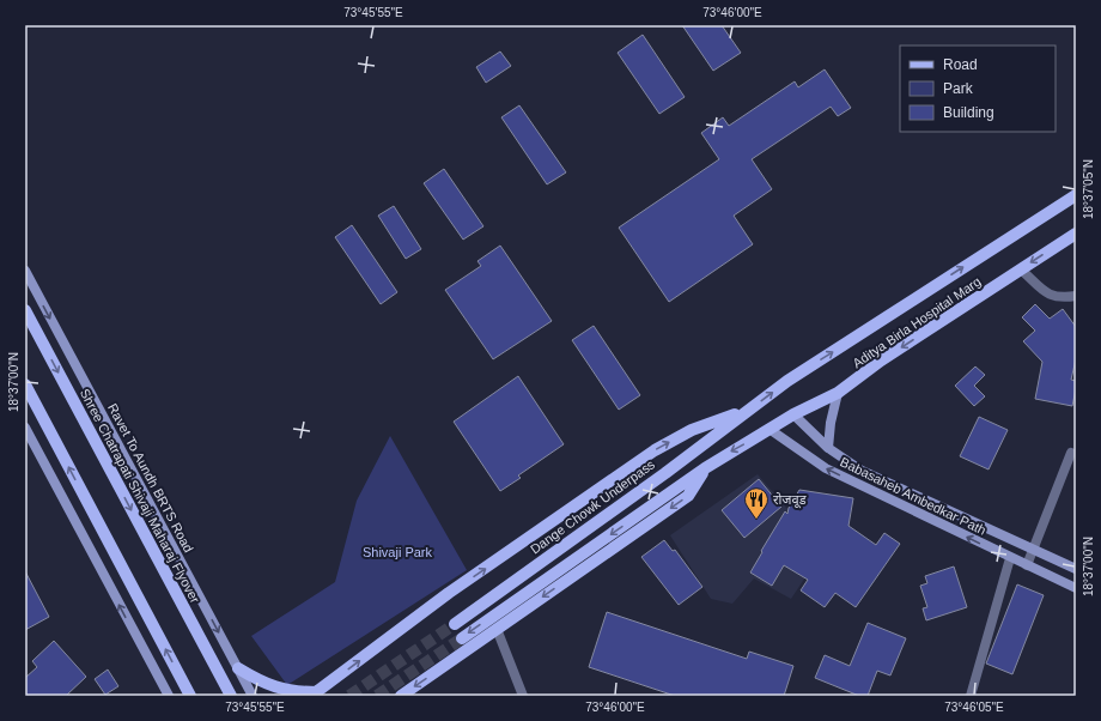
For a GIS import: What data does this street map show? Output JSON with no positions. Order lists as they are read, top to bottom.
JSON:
{
  "streets": {
    "main road": ["Aditya Birla Hospital Marg", "Shree Chatrapati Shivaji Maharaj Flyover", "Dange Chowk Underpass"],
    "street": ["Ravet To Aundh BRTS Road", "Babasaheb Ambedkar Path"]
  },
  "crossings": [
    ["Aditya Birla Hospital Marg", "Babasaheb Ambedkar Path"],
    ["Aditya Birla Hospital Marg", "Dange Chowk Underpass"]
  ],
  "parks": ["Shivaji Park"],
  "places": {
    "restaurant": ["रोजवूड"]
  },
  "legend": ["Road", "Park", "Building"],
  "coordinates": [
    "73°45'55\"E",
    "73°46'00\"E",
    "18°37'05\"N",
    "18°37'00\"N",
    "73°46'05\"E"
  ]
}
